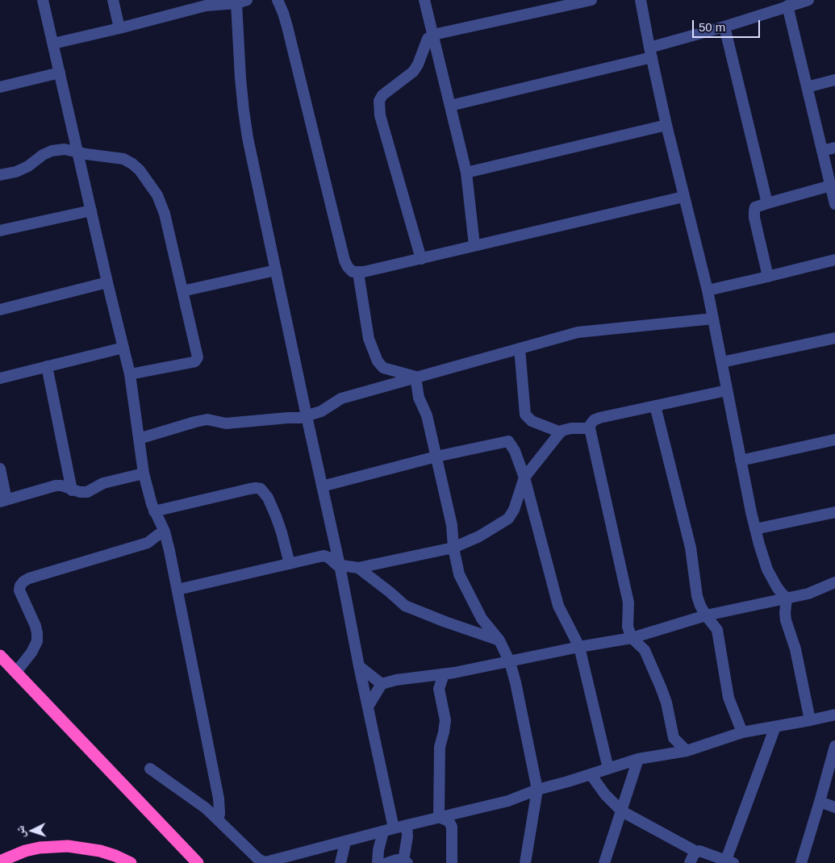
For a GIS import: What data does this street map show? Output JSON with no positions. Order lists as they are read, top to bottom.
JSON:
{
  "scale_bar": "50 m",
  "north": "left"
}
